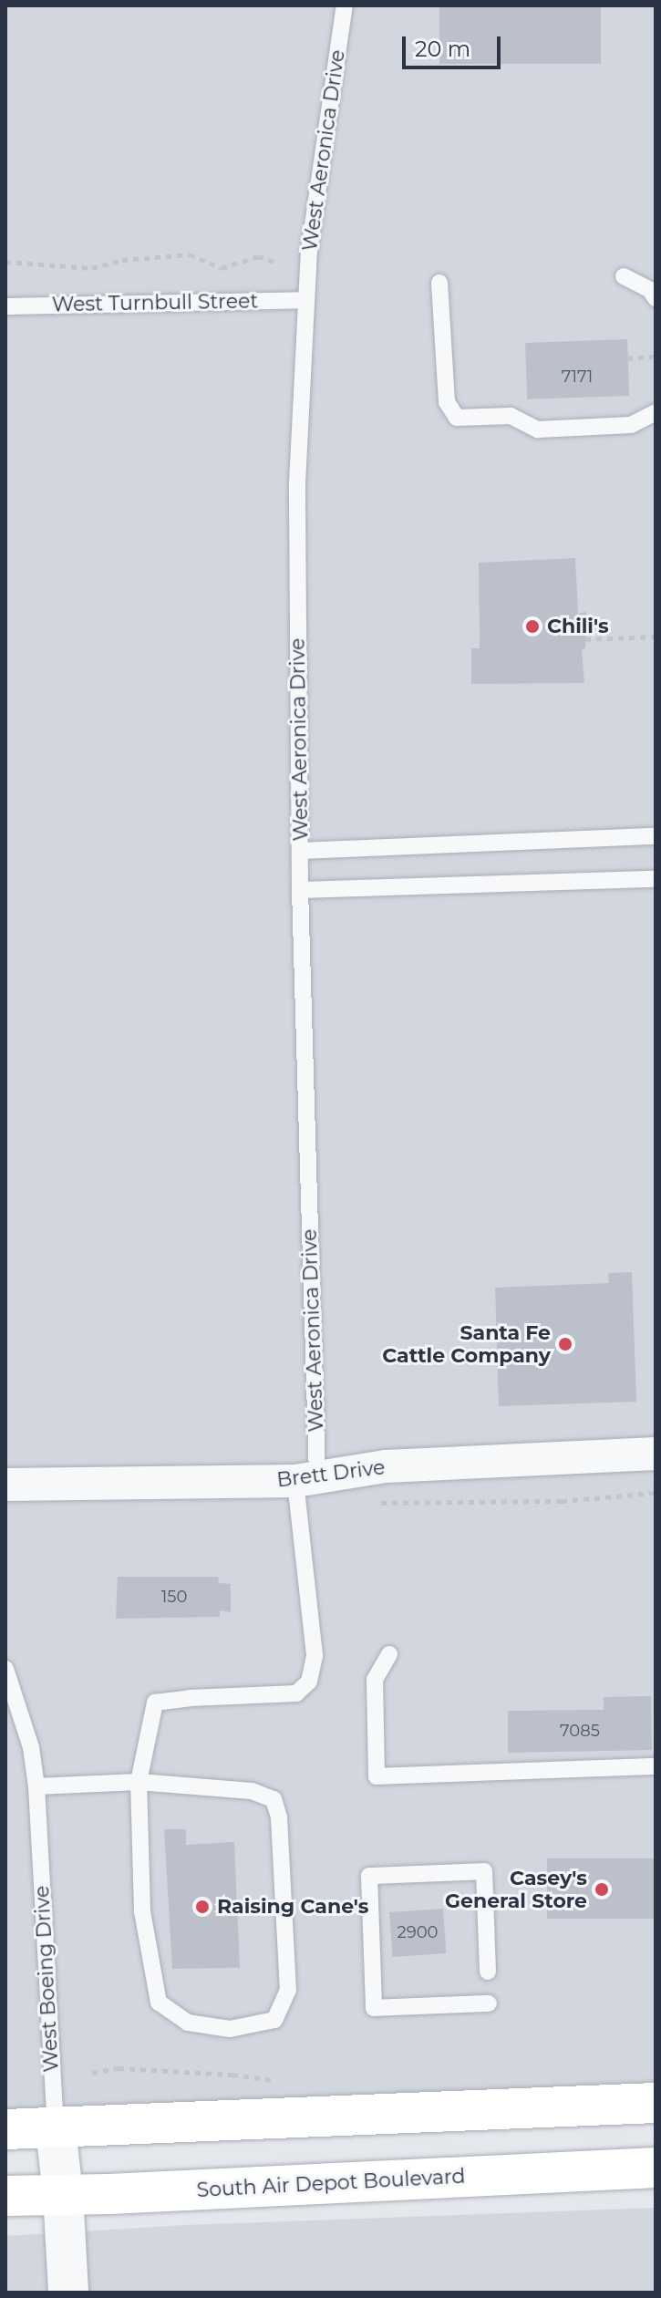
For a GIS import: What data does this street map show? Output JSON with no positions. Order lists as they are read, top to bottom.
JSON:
{
  "streets": {
    "main road": ["South Air Depot Boulevard"],
    "street": ["Brett Drive", "West Boeing Drive"],
    "lane": ["West Aeronica Drive", "West Turnbull Street"]
  },
  "crossings": [
    ["West Aeronica Drive", "West Turnbull Street"],
    ["West Aeronica Drive", "Brett Drive"],
    ["West Boeing Drive", "South Air Depot Boulevard"]
  ],
  "places": [
    "Chili's",
    "Santa Fe Cattle Company",
    "Casey's General Store",
    "Raising Cane's"
  ],
  "house_numbers": [
    "7171",
    "150",
    "7085",
    "2900"
  ],
  "scale_bar": "20 m"
}
